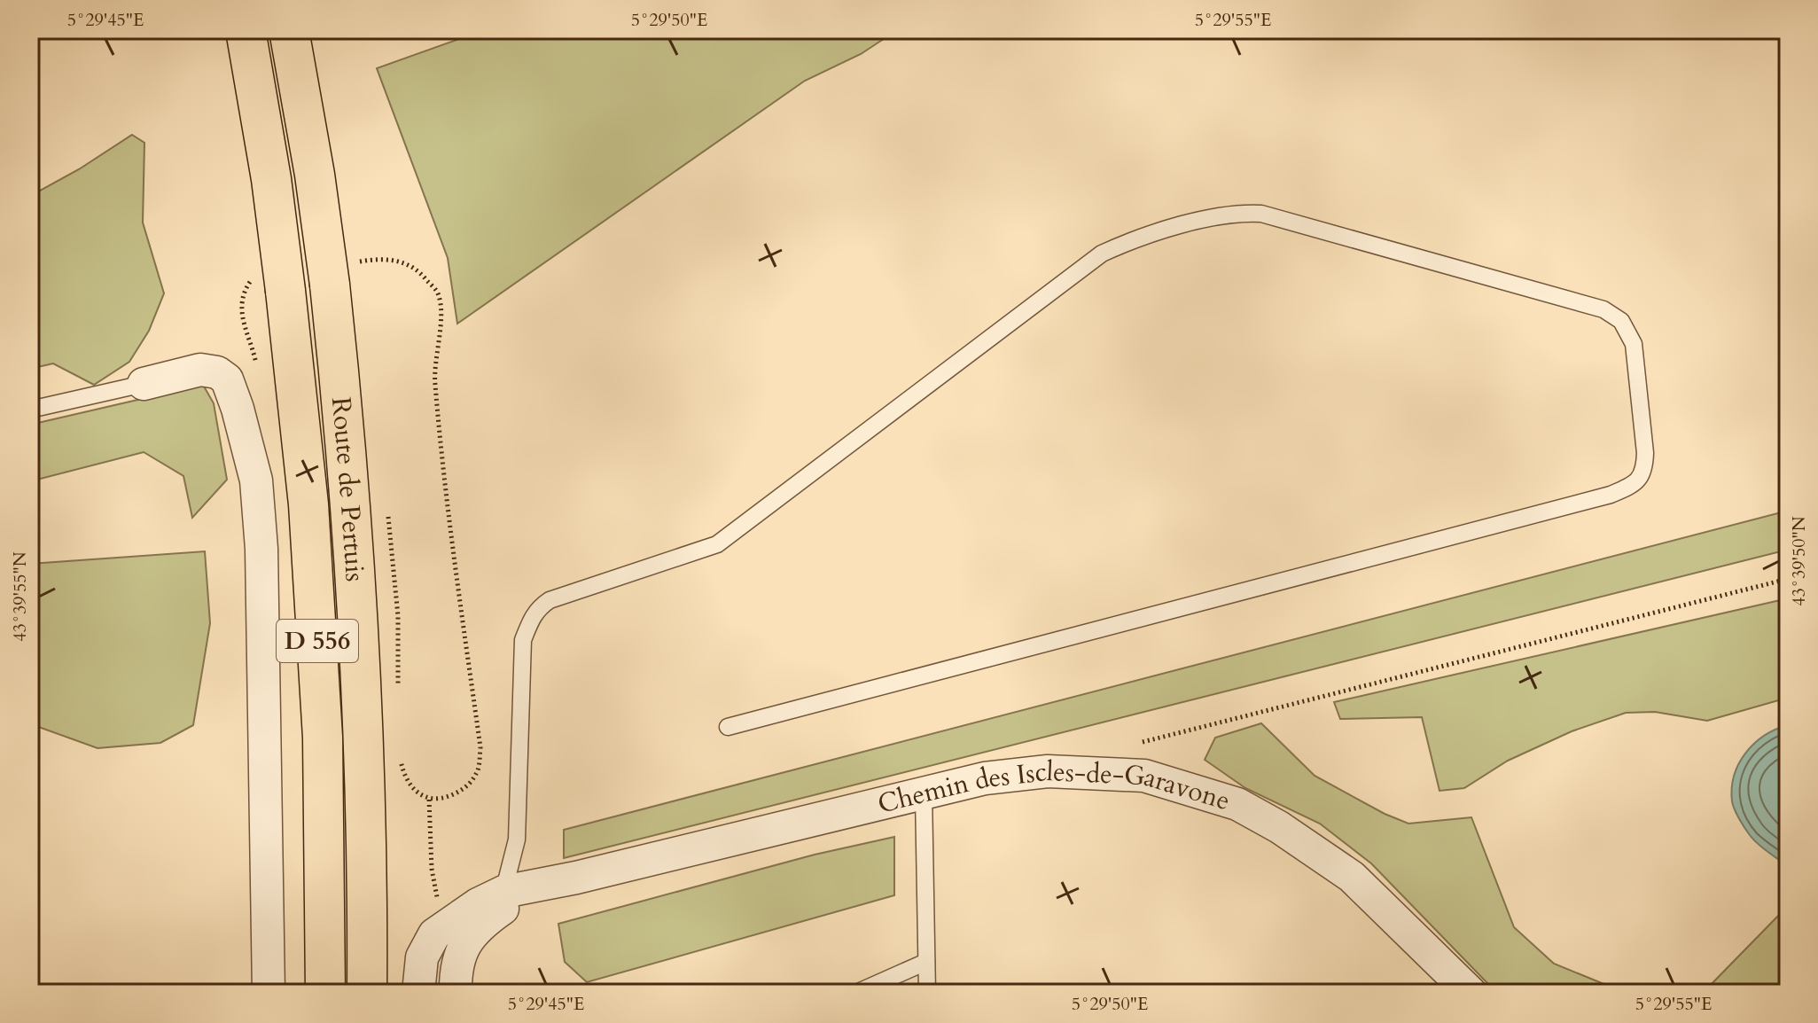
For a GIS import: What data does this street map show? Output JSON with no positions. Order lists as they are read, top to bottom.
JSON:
{
  "streets": {
    "main road": ["Route de Pertuis", "D 556"],
    "street": ["Chemin des Iscles-de-Garavone"]
  },
  "coordinates": [
    "5°29'45\"E",
    "5°29'50\"E",
    "5°29'55\"E",
    "43°39'50\"N",
    "43°39'55\"N"
  ]
}
